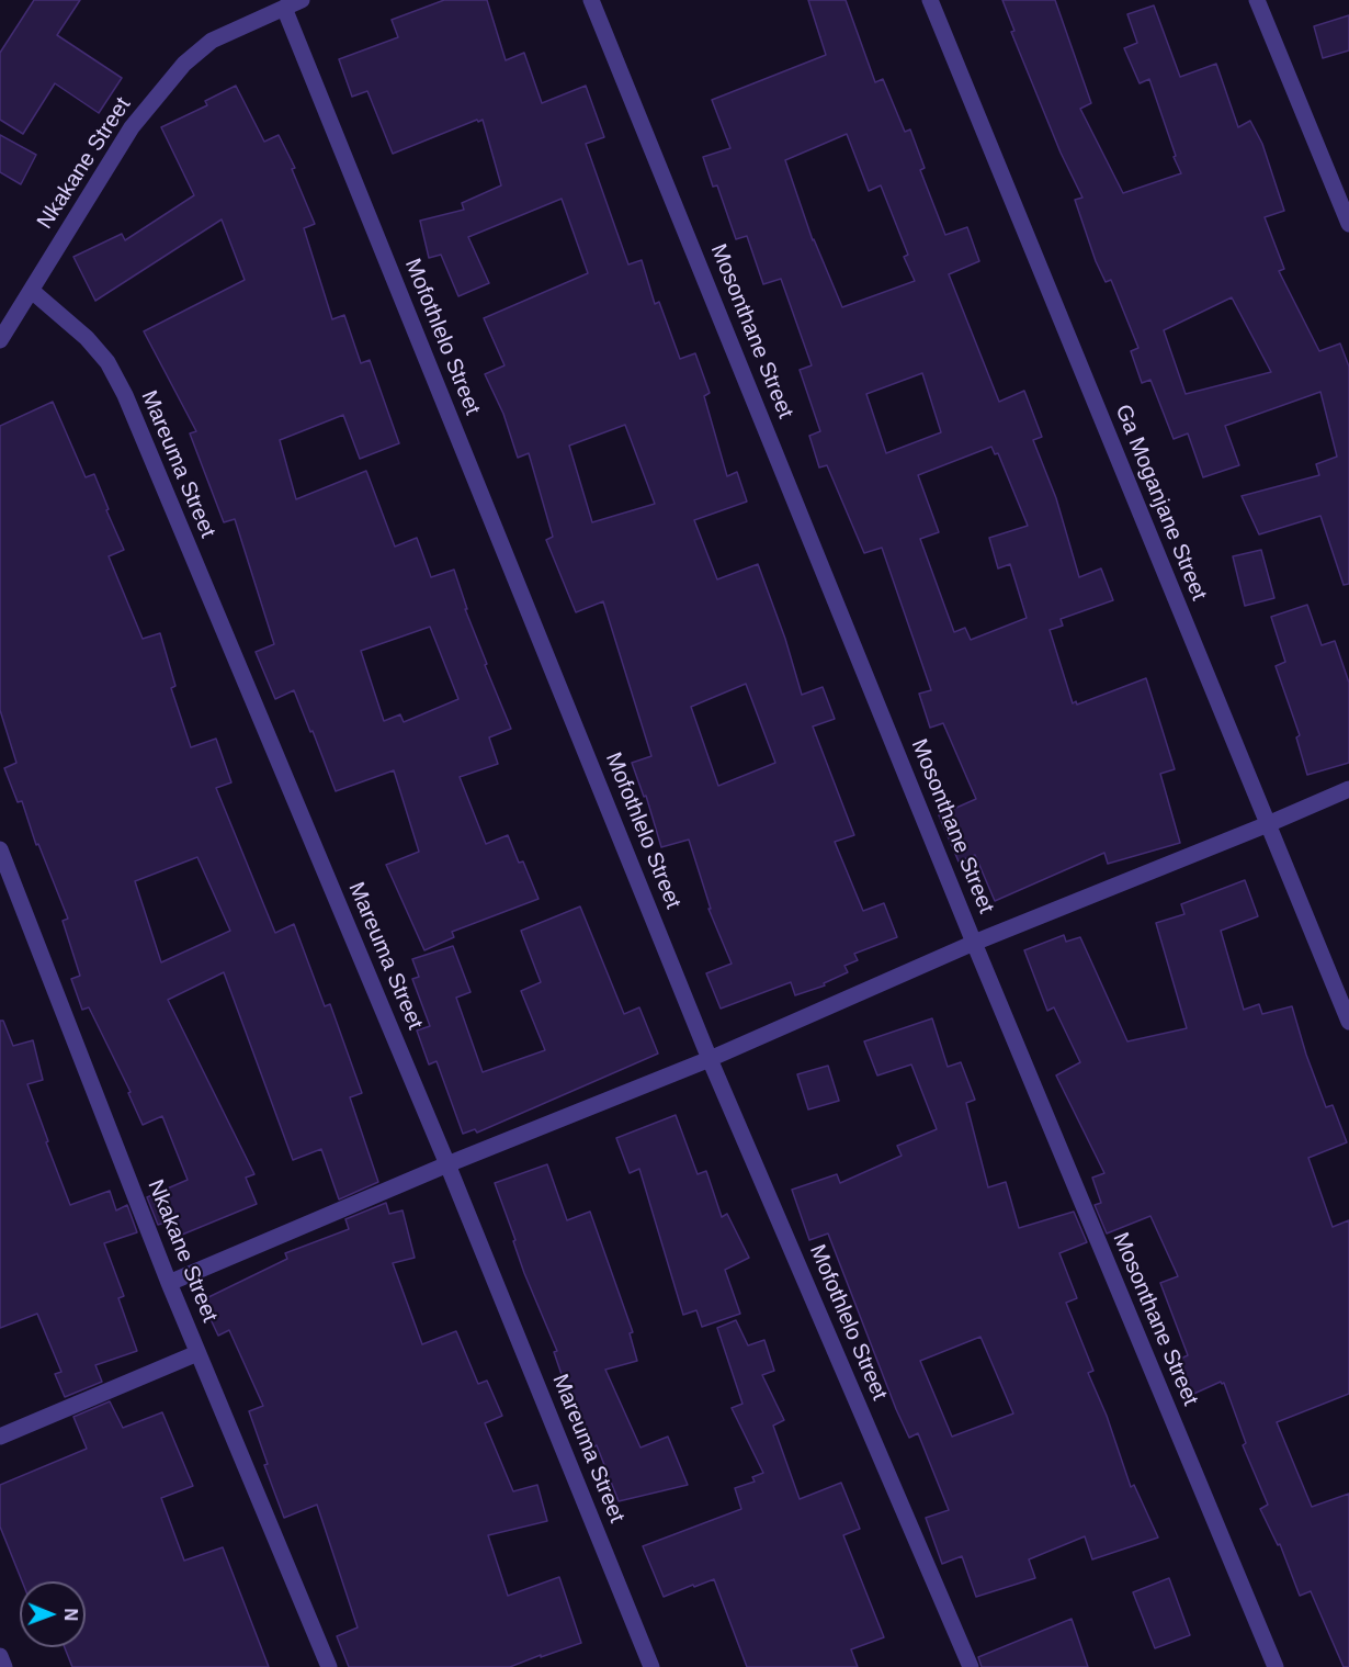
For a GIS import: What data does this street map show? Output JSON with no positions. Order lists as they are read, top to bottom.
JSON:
{
  "streets": {
    "street": [
      "Nkakane Street",
      "Mosonthane Street",
      "Mofothlelo Street",
      "Mareuma Street",
      "Ga Moganjane Street"
    ]
  },
  "crossings": [
    ["Nkakane Street", "Mofothlelo Street"],
    ["Nkakane Street", "Mareuma Street"]
  ],
  "north": "right"
}
